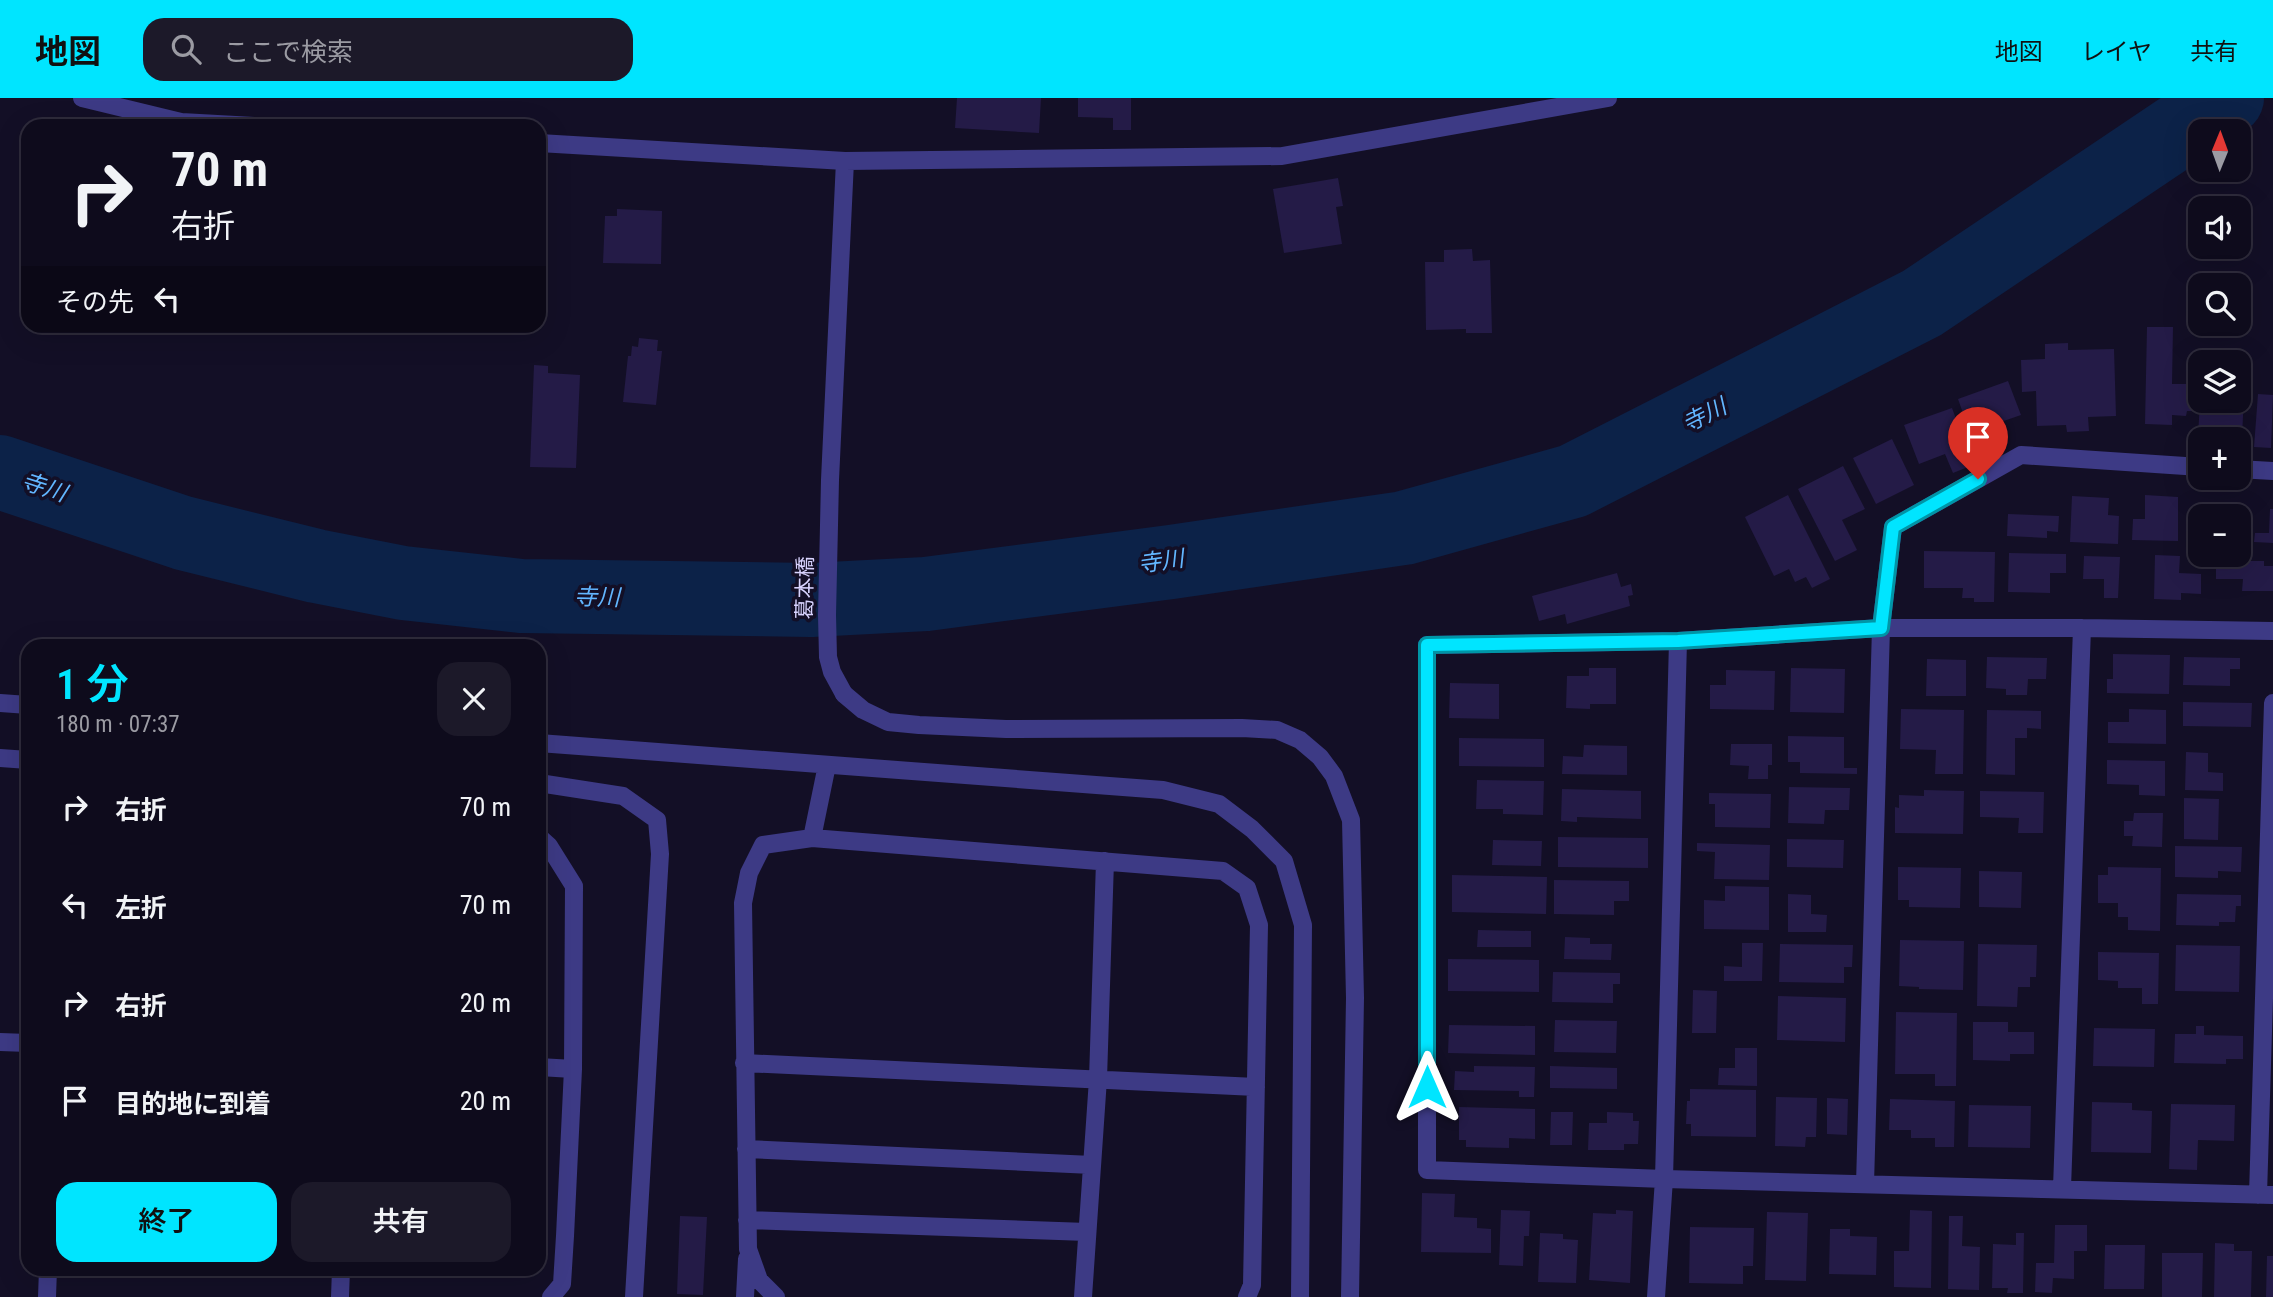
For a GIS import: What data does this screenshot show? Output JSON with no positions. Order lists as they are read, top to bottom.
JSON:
{
  "streets": {
    "street": ["葛本橋"]
  },
  "water": ["寺川"],
  "north": "top",
  "page": {
    "header": "地図",
    "search": "ここで検索",
    "nav": ["地図", "レイヤ", "共有"],
    "map_buttons": ["+", "−"],
    "turn": ["70 m", "右折"],
    "then": "その先",
    "heading": ["1 分", "180 m · 07:37"],
    "list": [
      {
        "name": "右折",
        "value": "70 m"
      },
      {
        "name": "左折",
        "value": "70 m"
      },
      {
        "name": "右折",
        "value": "20 m"
      },
      {
        "name": "目的地に到着",
        "value": "20 m"
      }
    ],
    "buttons": ["終了", "共有"]
  }
}
